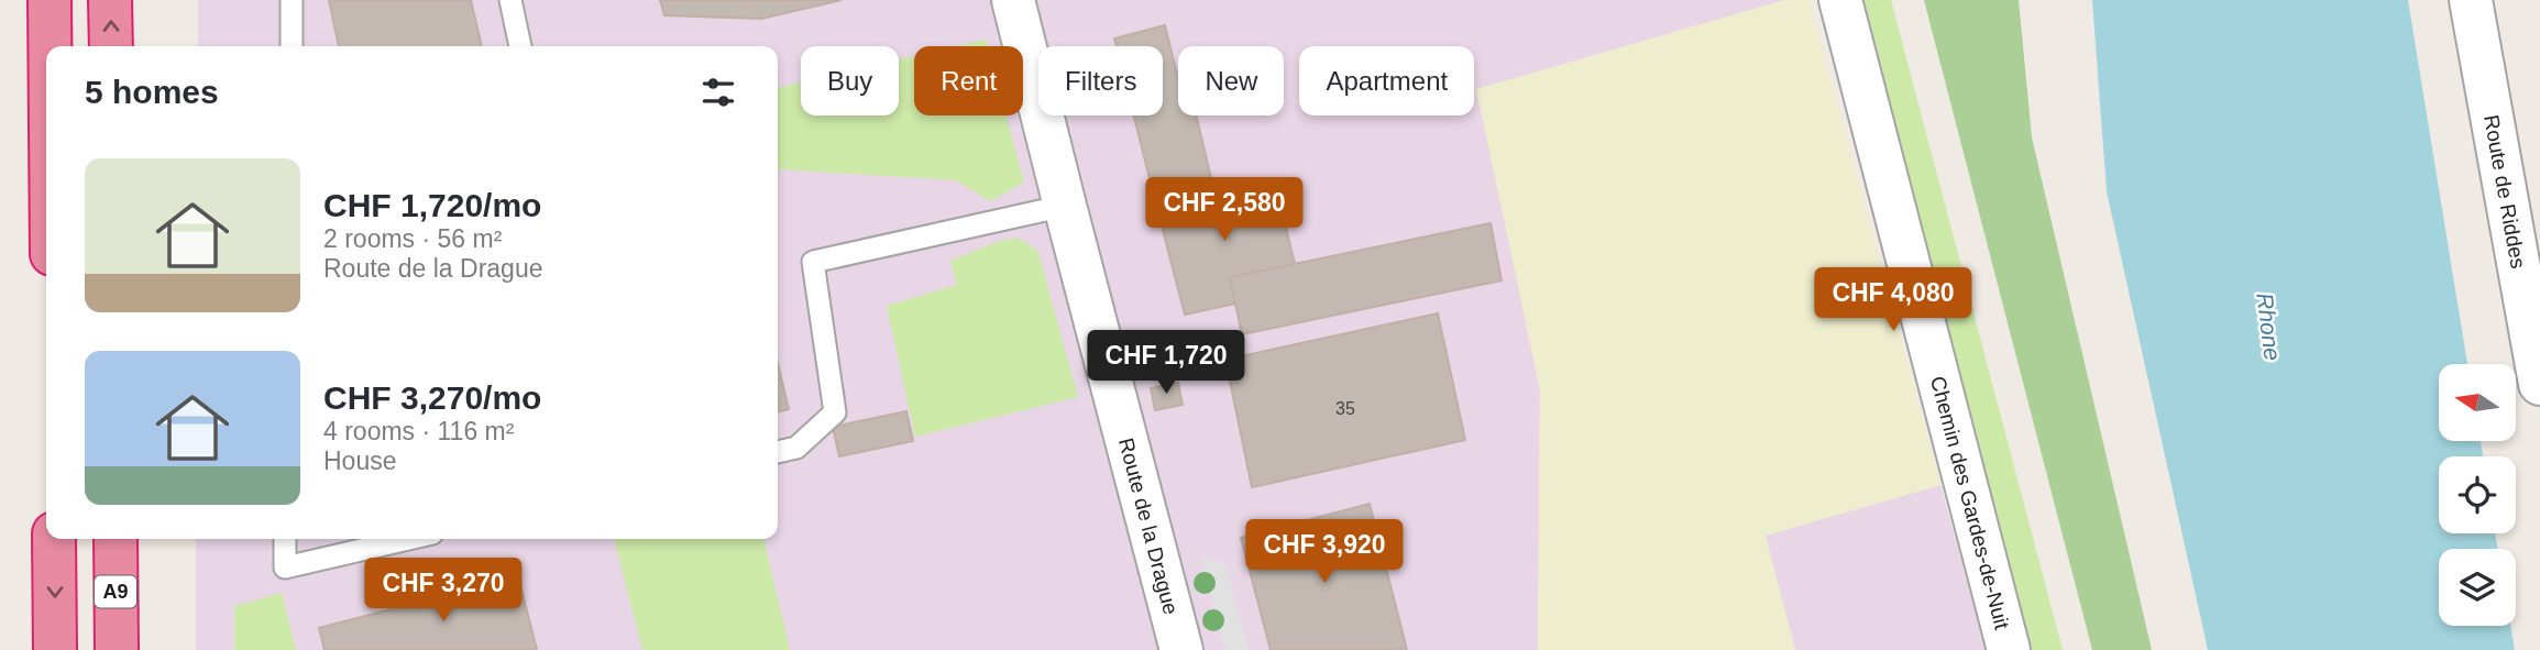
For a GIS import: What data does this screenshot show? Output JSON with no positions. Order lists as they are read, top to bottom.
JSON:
{
  "streets": {
    "highway": ["A9"],
    "street": ["Route de Riddes", "Chemin des Gardes-de-Nuit", "Route de la Drague"]
  },
  "water": ["Rhone"],
  "house_numbers": ["35"],
  "north": "left",
  "page": {
    "chip": [
      "Buy",
      "Rent",
      "Filters",
      "New",
      "Apartment"
    ],
    "heading": "5 homes",
    "list": [
      {
        "name": "CHF 1,720/mo",
        "note": "2 rooms · 56 m² · Route de la Drague"
      },
      {
        "name": "CHF 3,270/mo",
        "note": "4 rooms · 116 m² · House"
      }
    ],
    "price": [
      "CHF 2,580",
      "CHF 4,080",
      "CHF 1,720",
      "CHF 3,920",
      "CHF 3,270"
    ]
  }
}
